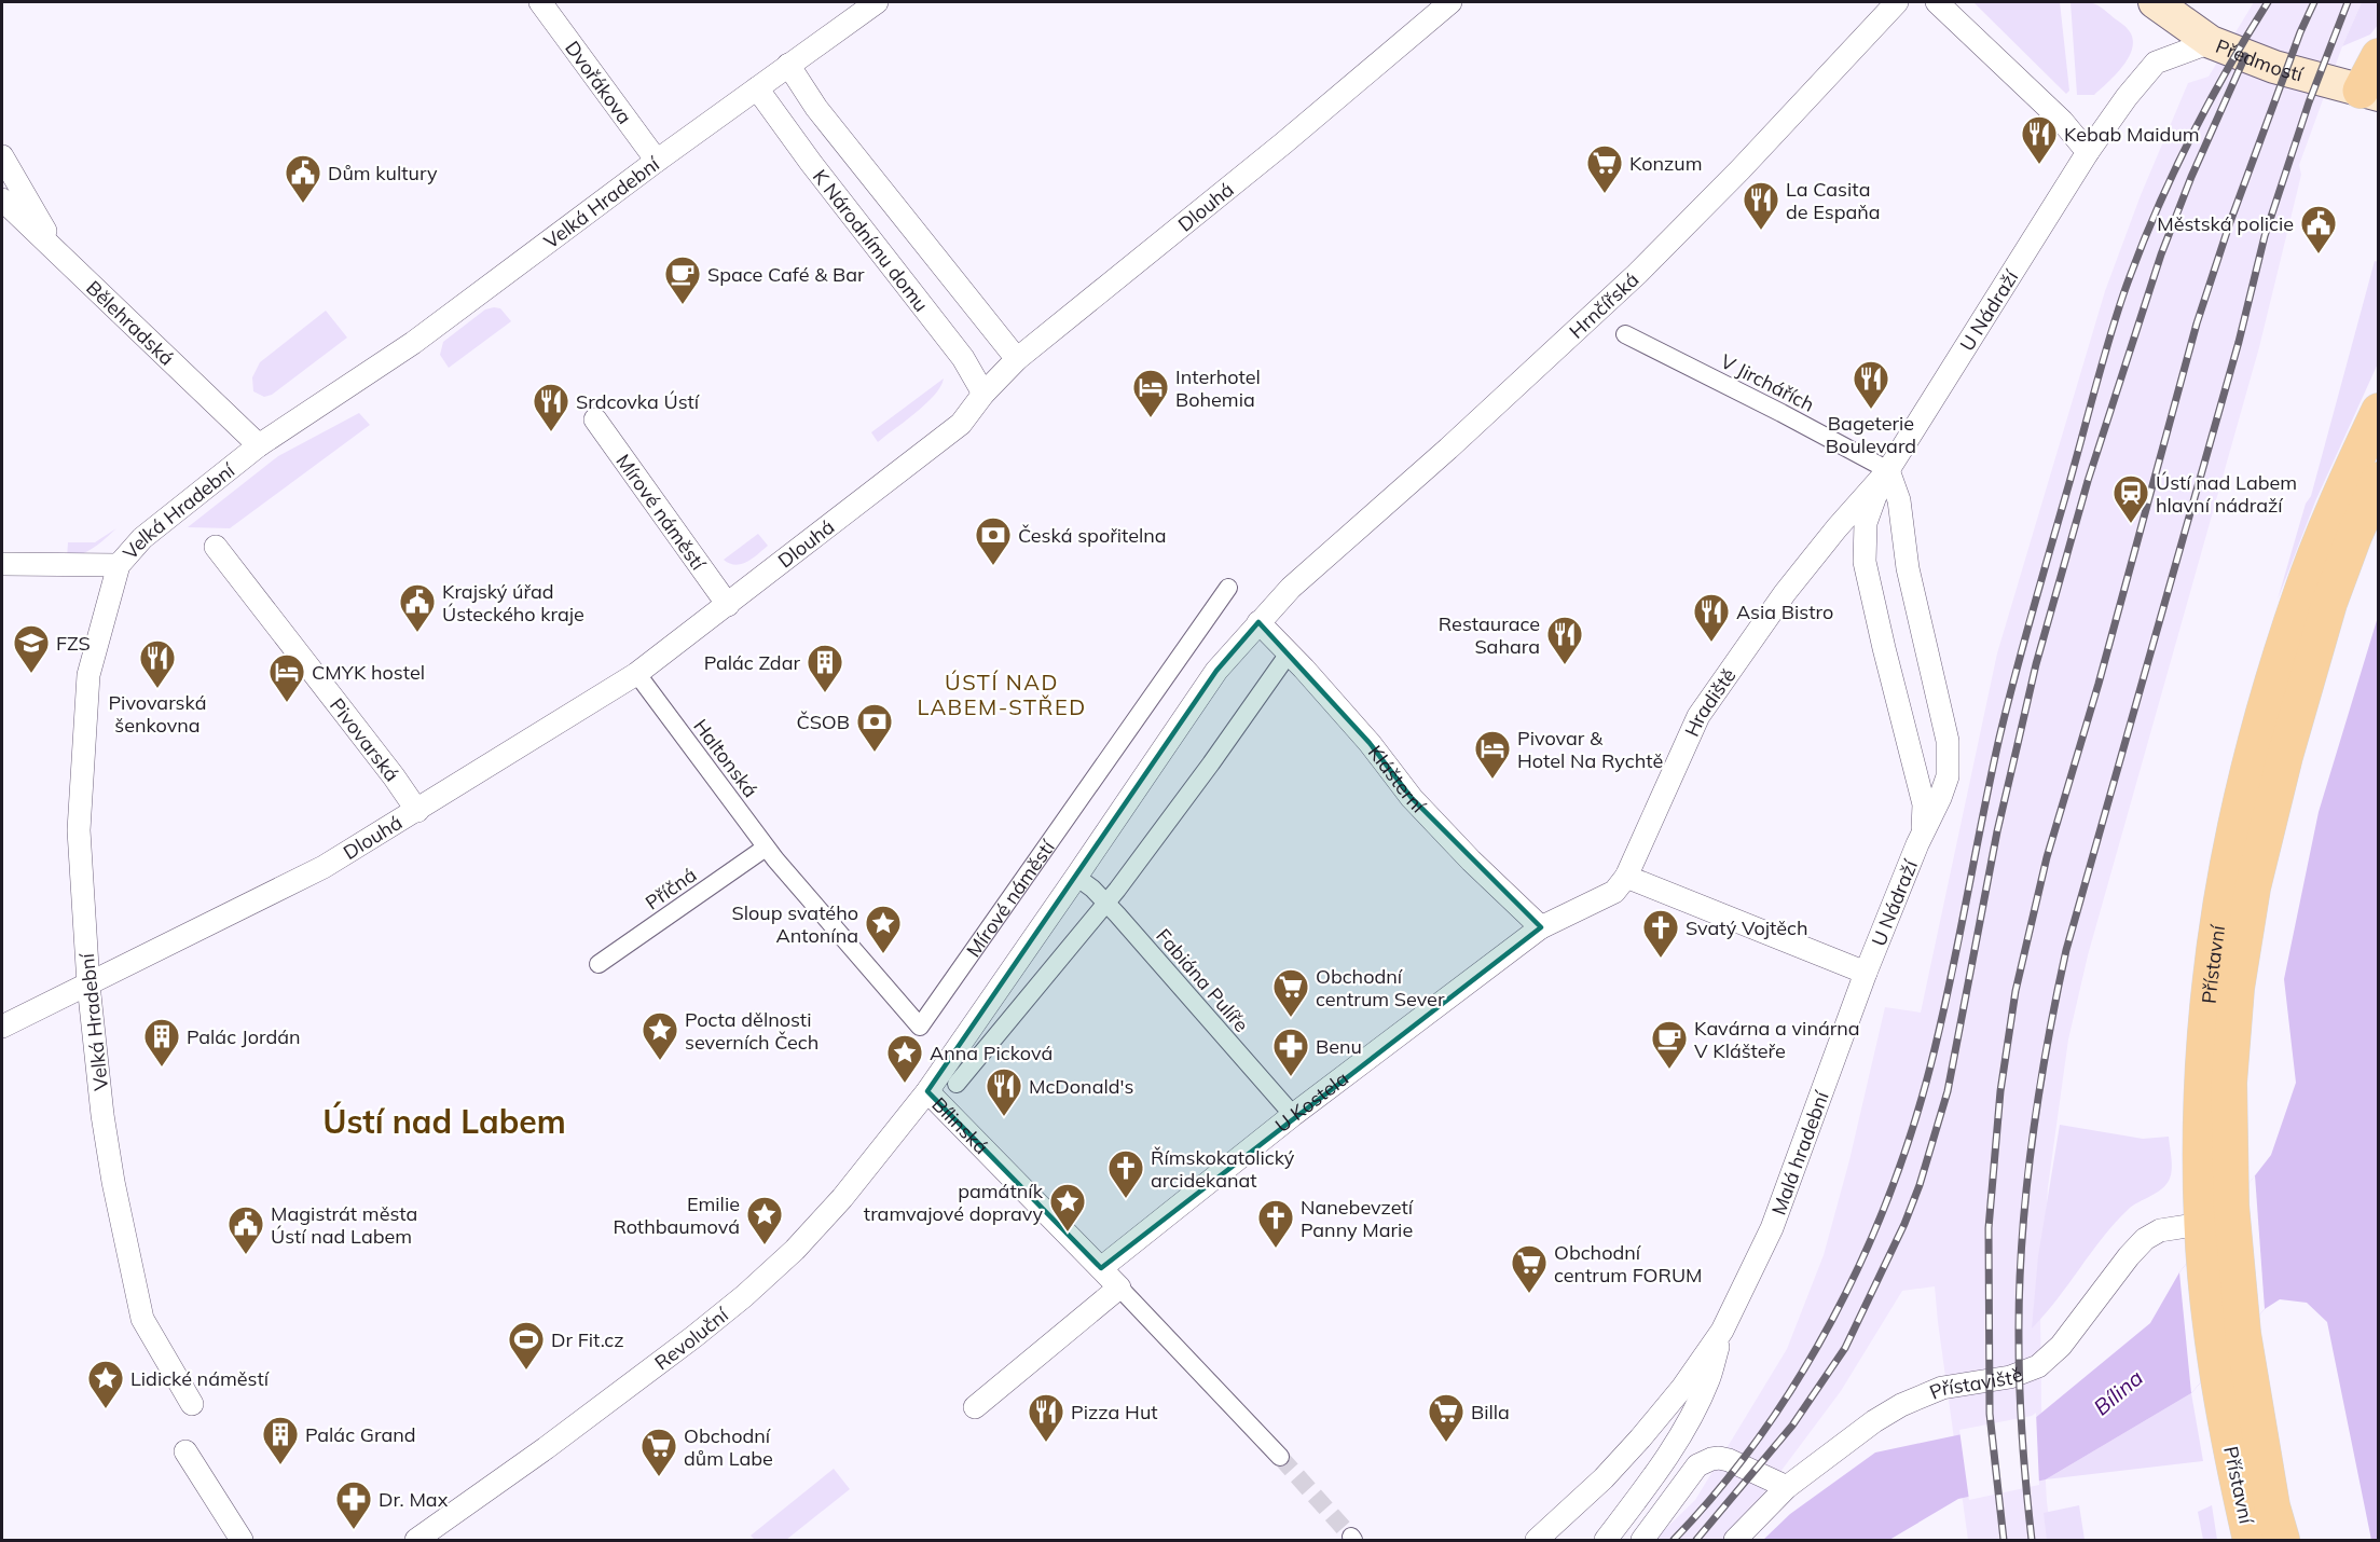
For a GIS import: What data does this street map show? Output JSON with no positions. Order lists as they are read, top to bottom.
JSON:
{
  "streets": {
    "main road": ["Předmostí", "Přístavní"],
    "street": [
      "Dvořákova",
      "Velká Hradební",
      "Dlouhá",
      "K Národnímu domu",
      "Hrnčířská",
      "U Nádraží",
      "Bělehradská",
      "V Jirchářích",
      "Mírové náměstí",
      "Hradiště",
      "Pivovarská",
      "Haltonská",
      "Klášterní",
      "Příčná",
      "Fabiána Pulíře",
      "U Kostela",
      "Bílinská",
      "Malá hradební",
      "Revoluční",
      "Přístaviště"
    ]
  },
  "crossings": [
    ["Předmostí", "U Nádraží"],
    ["Dvořákova", "Velká Hradební"],
    ["Velká Hradební", "Dlouhá"],
    ["Velká Hradební", "K Národnímu domu"],
    ["Velká Hradební", "Bělehradská"],
    ["Dlouhá", "K Národnímu domu"],
    ["Dlouhá", "Mírové náměstí"],
    ["Dlouhá", "Pivovarská"],
    ["Hrnčířská", "Klášterní"],
    ["U Nádraží", "V Jirchářích"],
    ["U Nádraží", "Hradiště"],
    ["U Nádraží", "Malá hradební"],
    ["V Jirchářích", "Hradiště"],
    ["Mírové náměstí", "Haltonská"],
    ["Mírové náměstí", "Příčná"],
    ["Hradiště", "Klášterní"],
    ["Hradiště", "U Kostela"],
    ["Haltonská", "Příčná"],
    ["Klášterní", "U Kostela"],
    ["Přístavní", "Přístaviště"],
    ["Fabiána Pulíře", "U Kostela"],
    ["U Kostela", "Bílinská"],
    ["Bílinská", "Revoluční"]
  ],
  "districts": ["ÚSTÍ NAD LABEM-STŘED", "Ústí nad Labem"],
  "water": ["Bílina"],
  "places": {
    "restaurant": [
      "Kebab Maidum",
      "La Casita de Espaňa",
      "Bageterie Boulevard",
      "Srdcovka Ústí",
      "Asia Bistro",
      "Restaurace Sahara",
      "Pivovarská šenkovna",
      "McDonald's",
      "Pizza Hut"
    ],
    "supermarket": [
      "Konzum",
      "Obchodní centrum Sever",
      "Obchodní centrum FORUM",
      "Billa",
      "Obchodní dům Labe"
    ],
    "public building": [
      "Dům kultury",
      "Městská policie",
      "Krajský úřad Ústeckého kraje",
      "Magistrát města Ústí nad Labem"
    ],
    "cafe": ["Space Café & Bar", "Kavárna a vinárna V Klášteře"],
    "hotel": ["Interhotel Bohemia", "CMYK hostel", "Pivovar & Hotel Na Rychtě"],
    "station": ["Ústí nad Labem hlavní nádraží"],
    "bank": ["Česká spořitelna", "ČSOB"],
    "school or university": ["FZS"],
    "building": ["Palác Zdar", "Palác Jordán", "Palác Grand"],
    "place": [
      "Sloup svatého Antonína",
      "Pocta dělnosti severních Čech",
      "Anna Picková",
      "památník tramvajové dopravy",
      "Emilie Rothbaumová",
      "Lidické náměstí"
    ],
    "church": ["Svatý Vojtěch", "Římskokatolický arcidekanat", "Nanebevzetí Panny Marie"],
    "pharmacy": ["Benu", "Dr. Max"],
    "sports": ["Dr Fit.cz"]
  }
}
